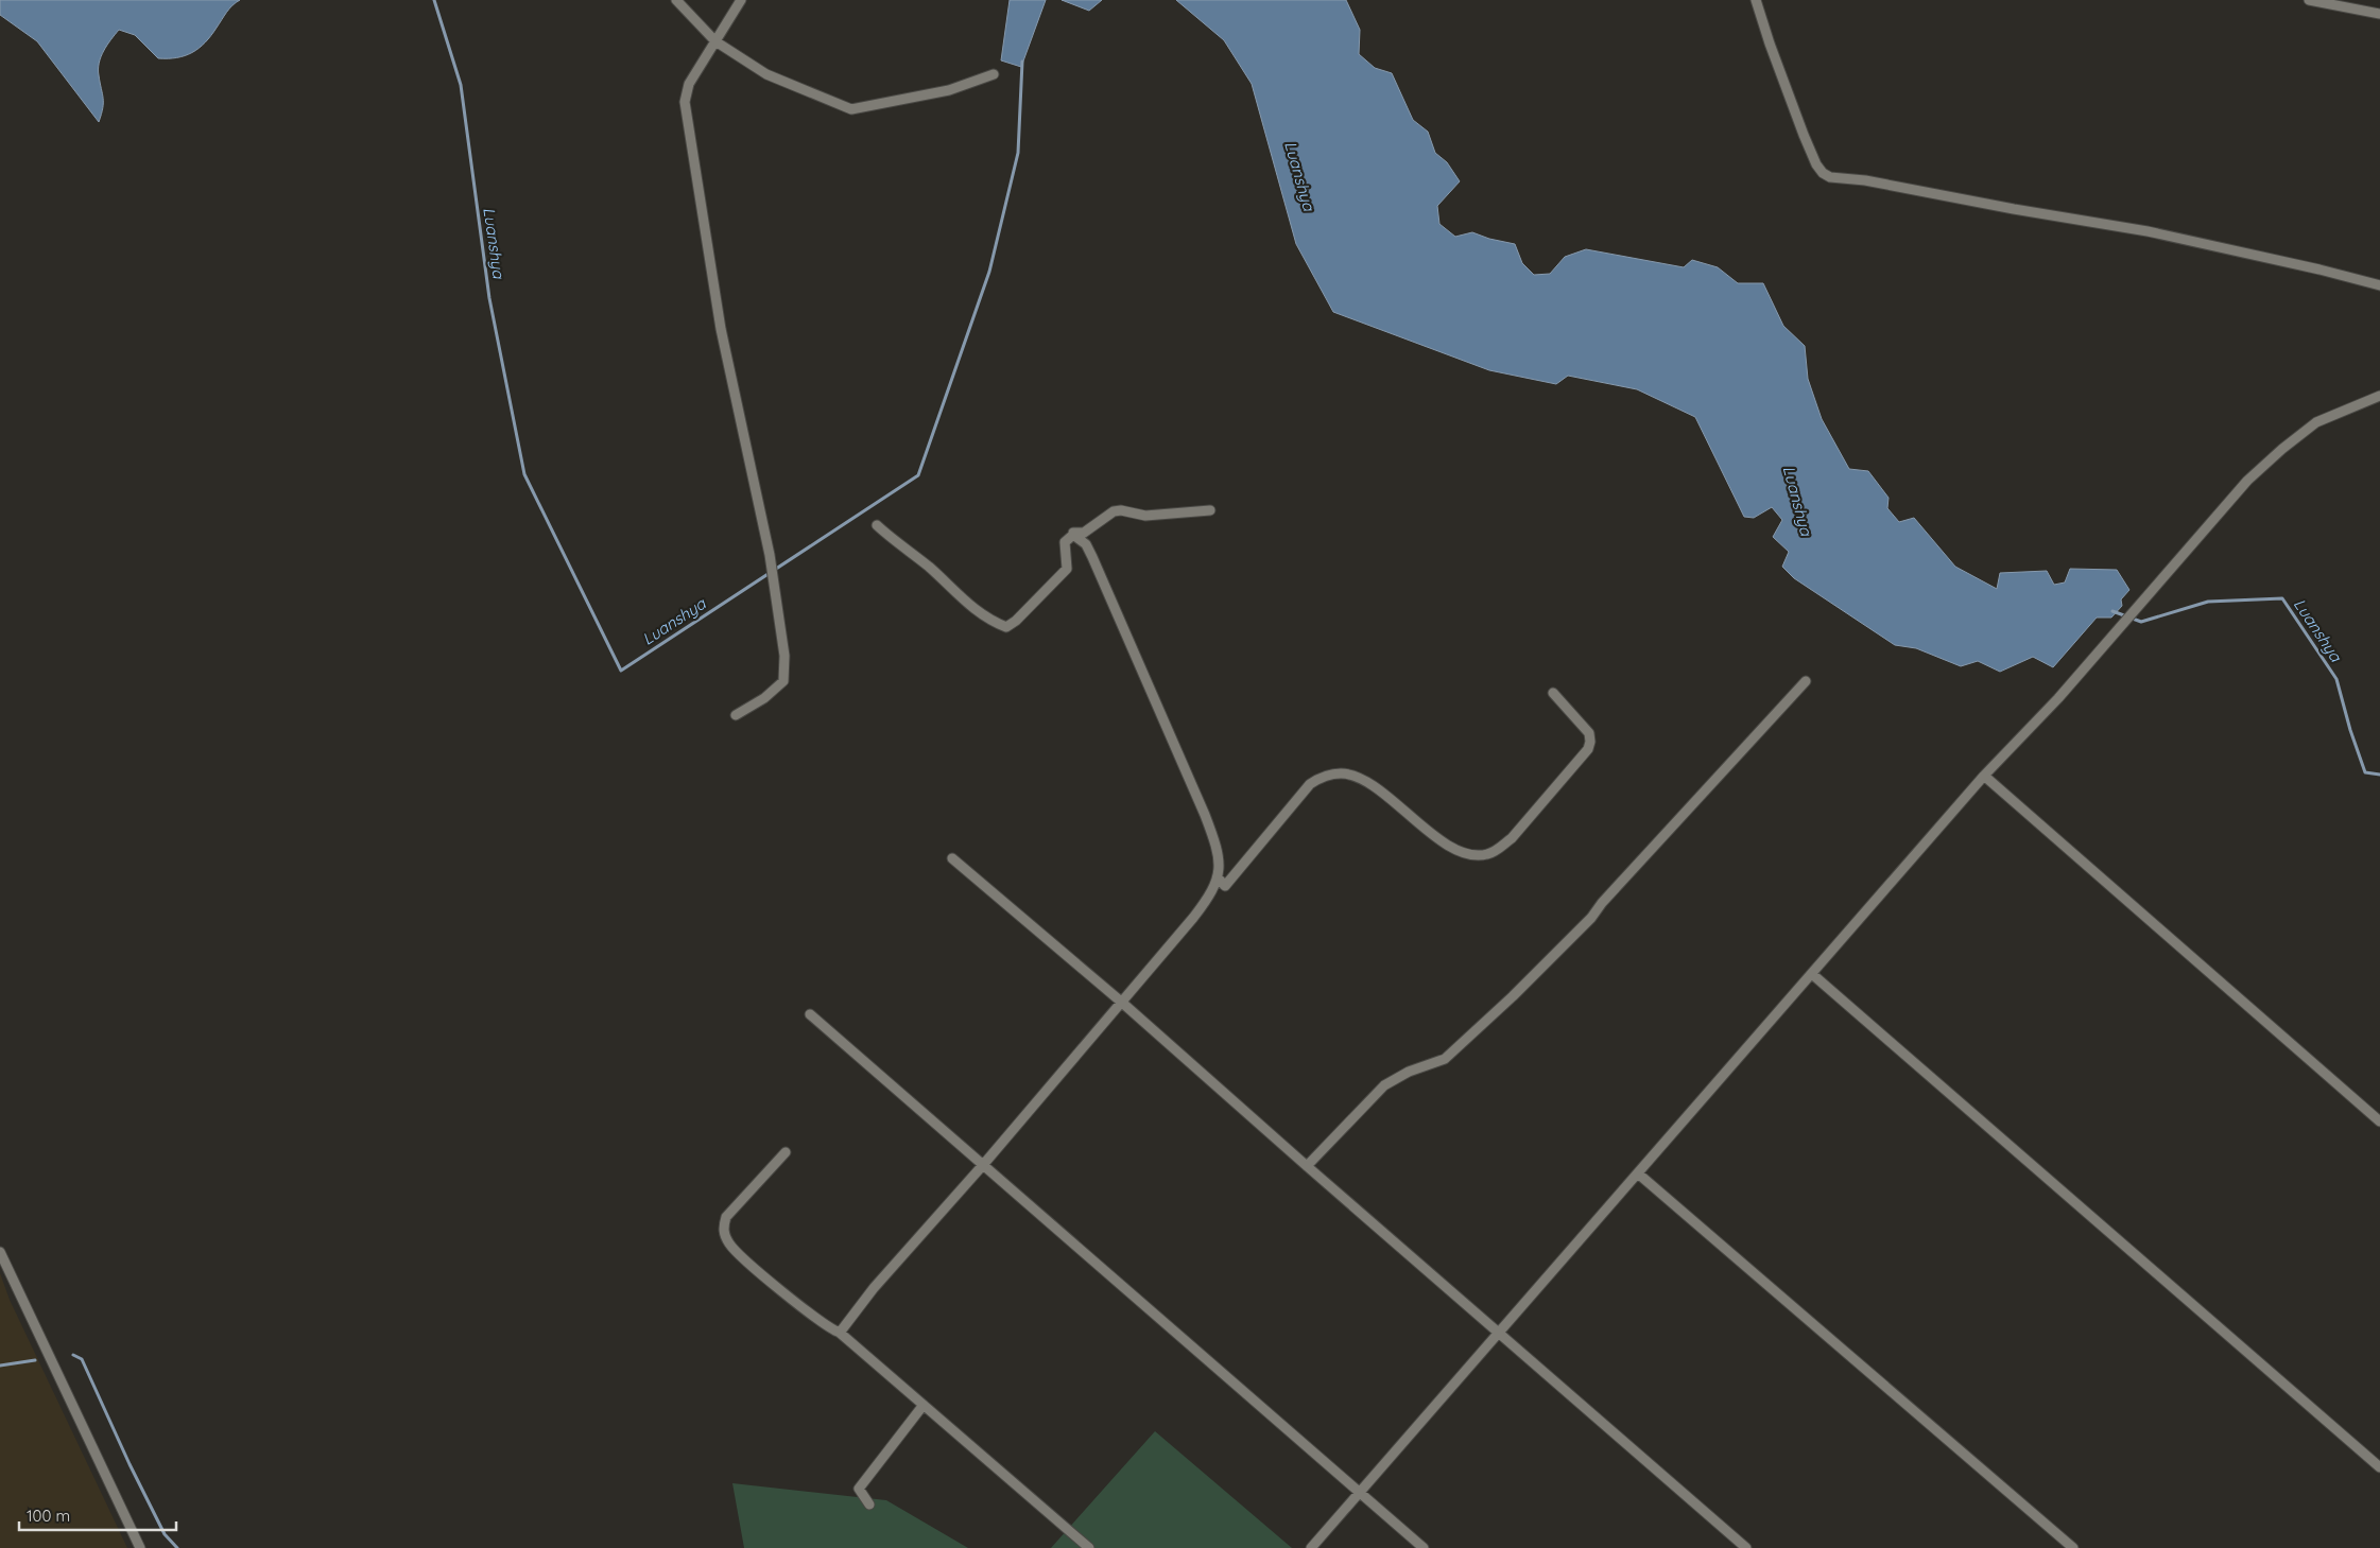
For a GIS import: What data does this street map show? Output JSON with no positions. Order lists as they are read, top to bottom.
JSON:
{
  "water": ["Luanshya"],
  "scale_bar": "100 m"
}
